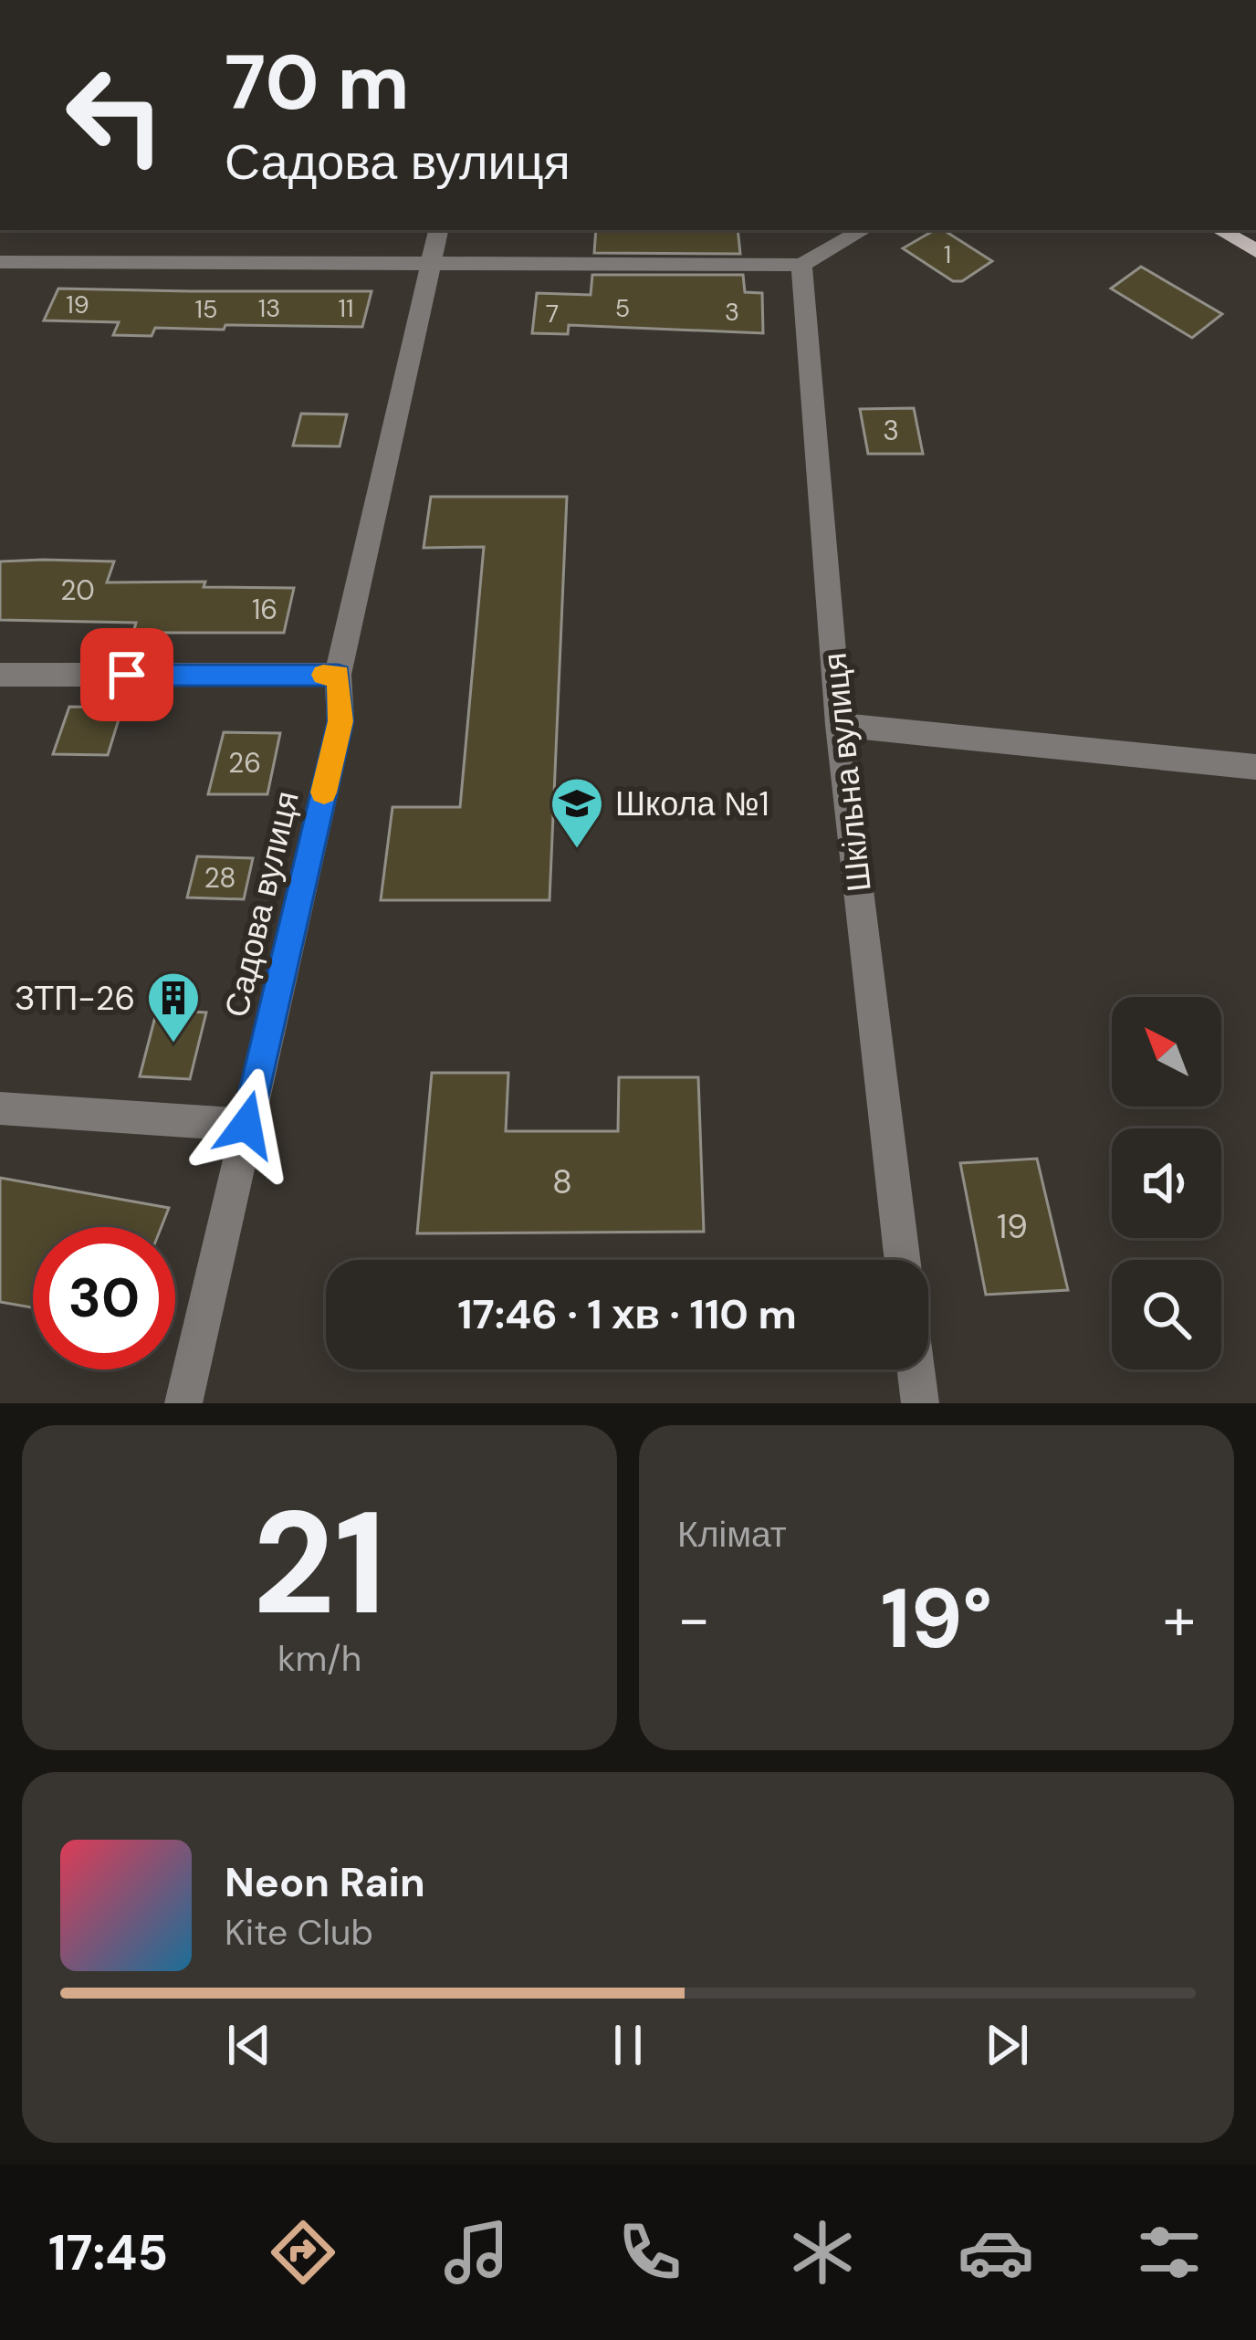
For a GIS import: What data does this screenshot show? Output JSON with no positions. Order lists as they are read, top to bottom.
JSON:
{
  "streets": {
    "street": ["Шкільна вулиця", "Садова вулиця"]
  },
  "places": {
    "school or university": ["Школа №1"],
    "building": ["ЗТП-26"]
  },
  "house_numbers": [
    "1",
    "19",
    "13",
    "11",
    "5",
    "15",
    "3",
    "7",
    "3",
    "20",
    "16",
    "26",
    "28",
    "8",
    "19"
  ],
  "north": "top left",
  "page": {
    "turn": ["70 m", "Садова вулиця"],
    "limit": "30",
    "trip": "17:46 · 1 хв · 110 m",
    "tile": [
      ["21", "km/h"],
      "Клімат"
    ],
    "heat": ["−", "19°", "+"],
    "song": ["Neon Rain", "Kite Club"],
    "tabs": "17:45"
  }
}
